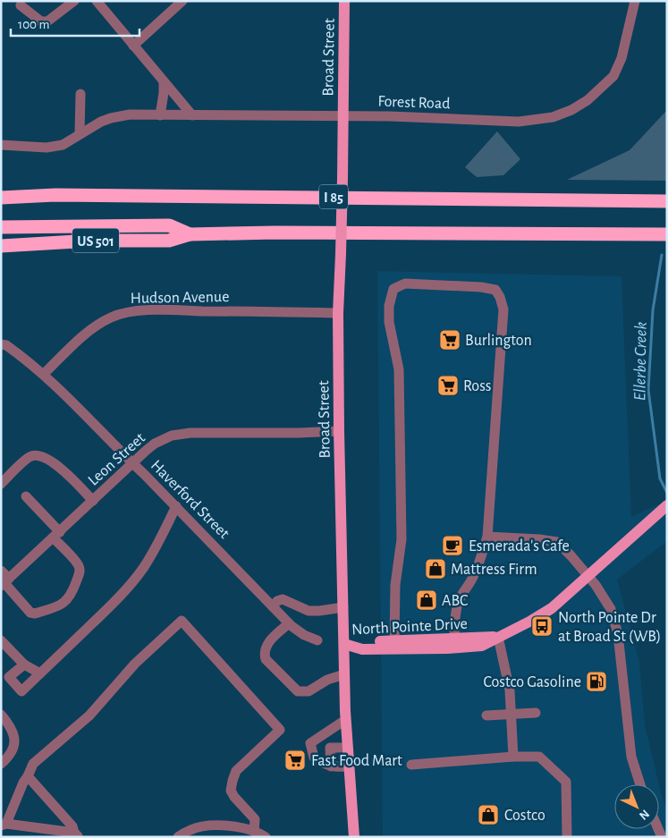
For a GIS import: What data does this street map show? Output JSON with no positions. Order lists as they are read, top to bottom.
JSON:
{
  "streets": {
    "highway": ["I 85", "US 501"],
    "main road": ["Broad Street", "North Pointe Drive"],
    "street": [
      "Forest Road",
      "Hudson Avenue",
      "Leon Street",
      "Haverford Street"
    ]
  },
  "crossings": [
    ["Broad Street", "Forest Road"],
    ["Broad Street", "Hudson Avenue"],
    ["Broad Street", "Leon Street"],
    ["Broad Street", "North Pointe Drive"],
    ["Hudson Avenue", "Haverford Street"],
    ["Leon Street", "Haverford Street"]
  ],
  "water": ["Ellerbe Creek"],
  "places": {
    "supermarket": ["Burlington", "Ross", "Fast Food Mart"],
    "cafe": ["Esmerada's Cafe"],
    "shop": ["Mattress Firm", "ABC", "Costco"],
    "bus stop": ["North Pointe Dr at Broad St (WB)"],
    "fuel station": ["Costco Gasoline"]
  },
  "scale_bar": "100 m",
  "north": "bottom right"
}
